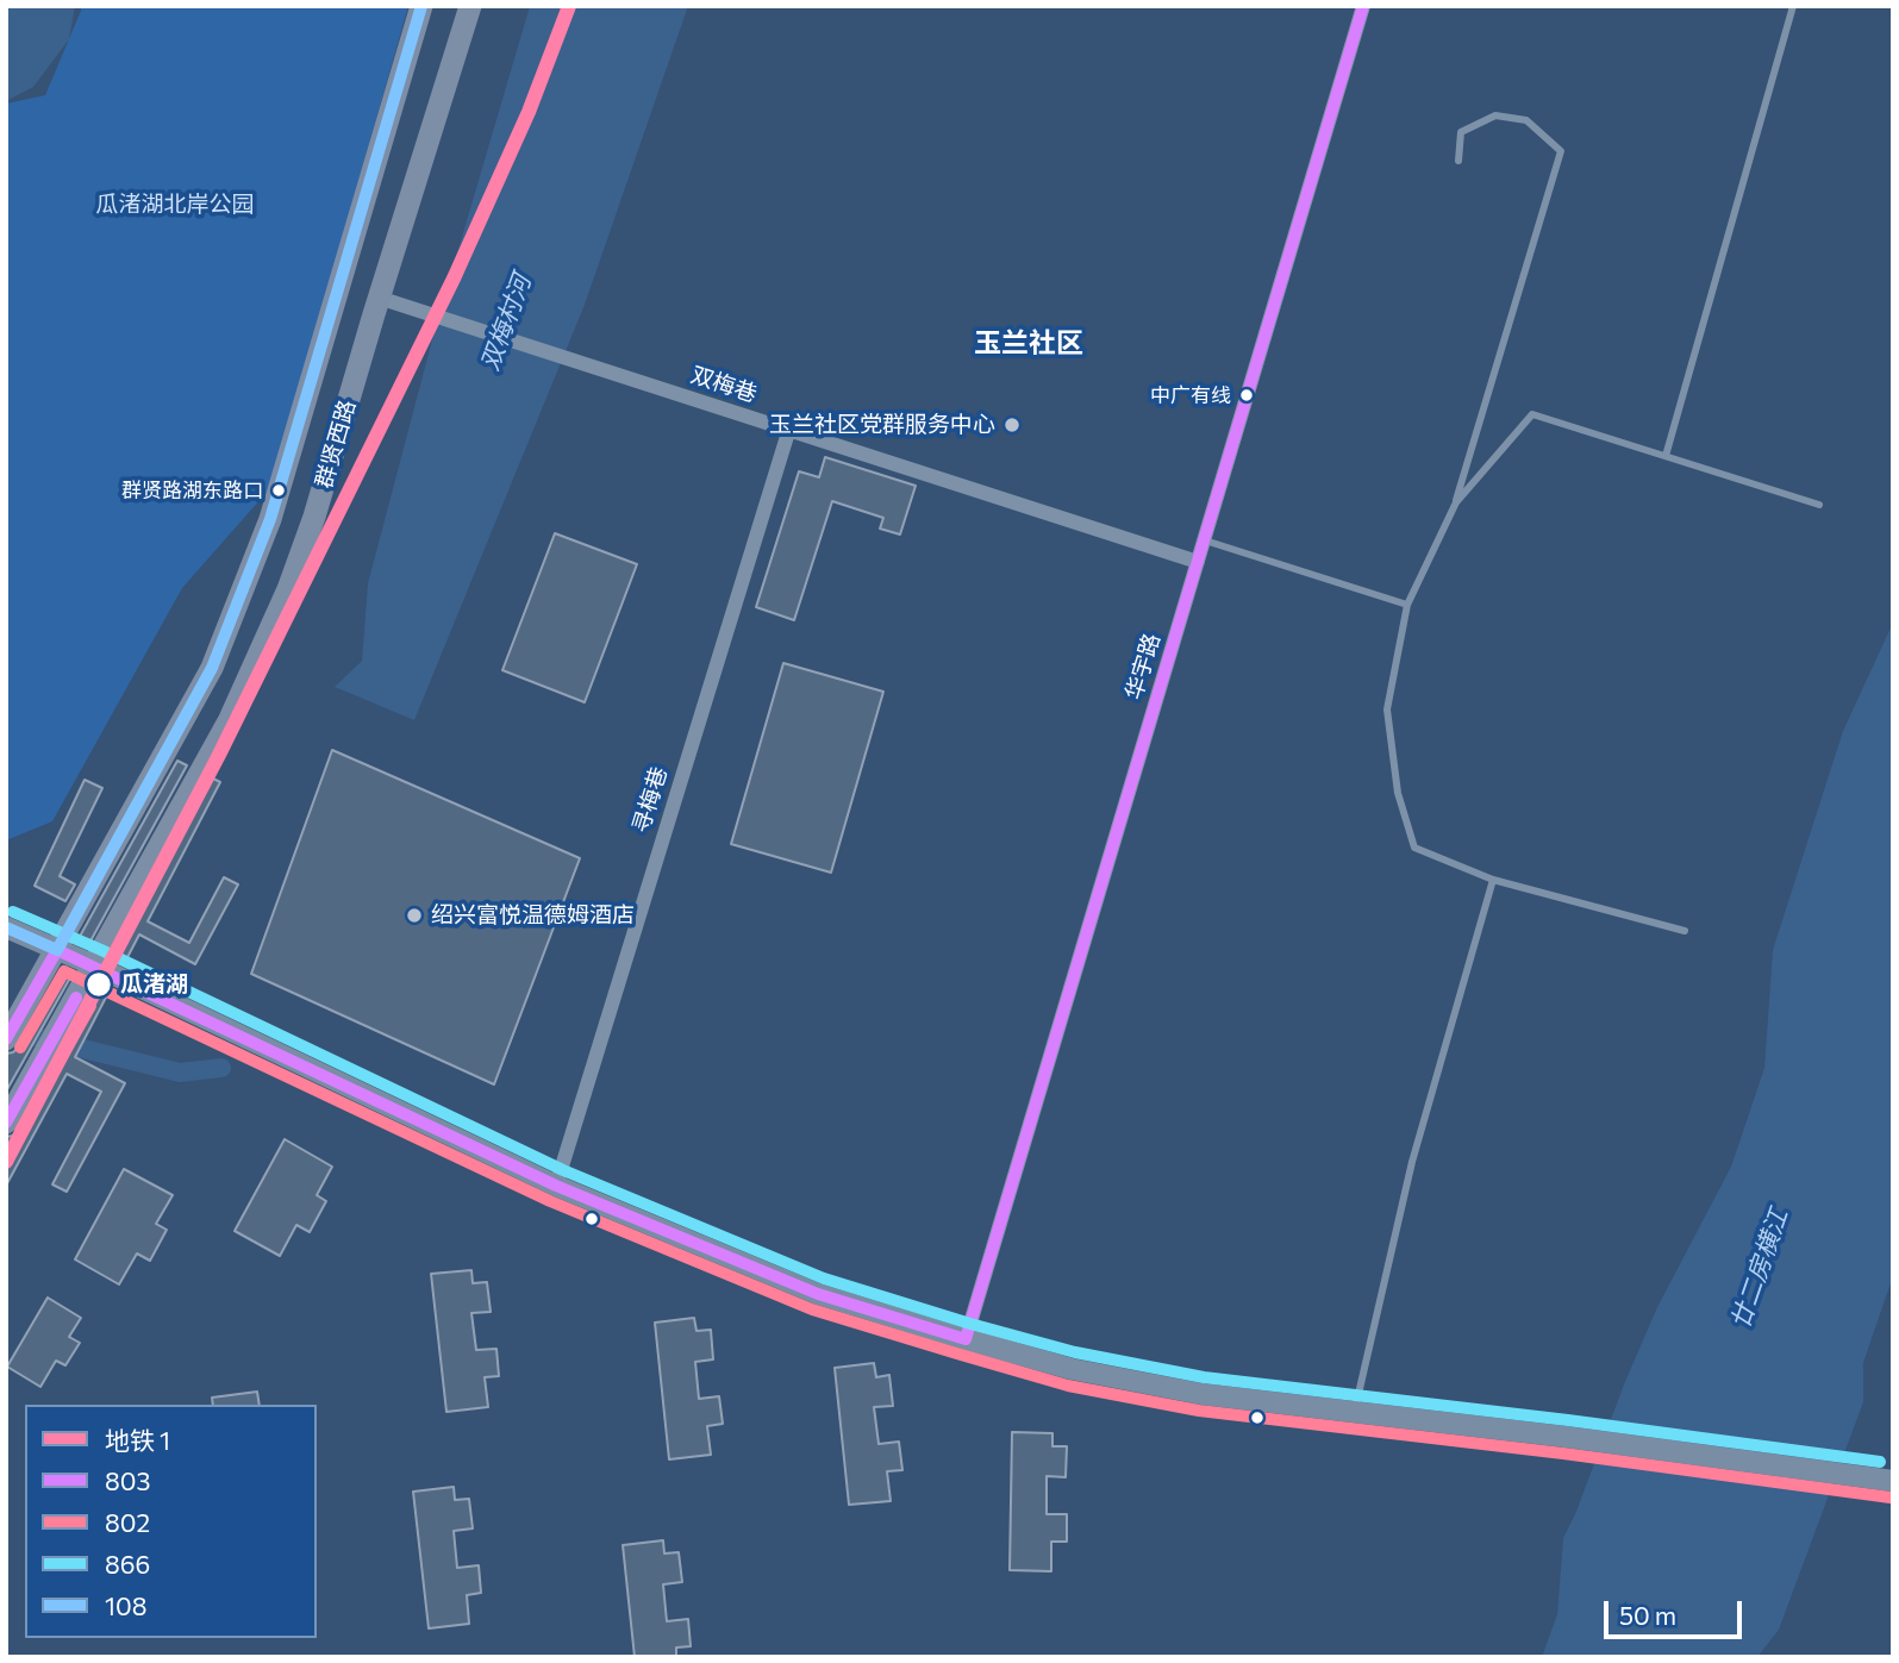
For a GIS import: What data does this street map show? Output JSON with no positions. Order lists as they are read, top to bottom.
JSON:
{
  "streets": {
    "main road": ["群贤西路"],
    "street": ["双梅巷", "华宇路", "寻梅巷"]
  },
  "crossings": [
    ["双梅巷", "群贤西路"],
    ["双梅巷", "华宇路"],
    ["双梅巷", "寻梅巷"]
  ],
  "districts": ["玉兰社区"],
  "water": ["双梅村河", "廿二房横江"],
  "parks": ["瓜渚湖北岸公园"],
  "places": [
    "中广有线",
    "玉兰社区党群服务中心",
    "群贤路湖东路口",
    "绍兴富悦温德姆酒店",
    "瓜渚湖"
  ],
  "lines": [
    "metro line 1",
    "transit line 803",
    "transit line 108",
    "transit line 866",
    "transit line 802"
  ],
  "legend": [
    "地铁 1",
    "803",
    "802",
    "866",
    "108"
  ],
  "scale_bar": "50 m"
}
